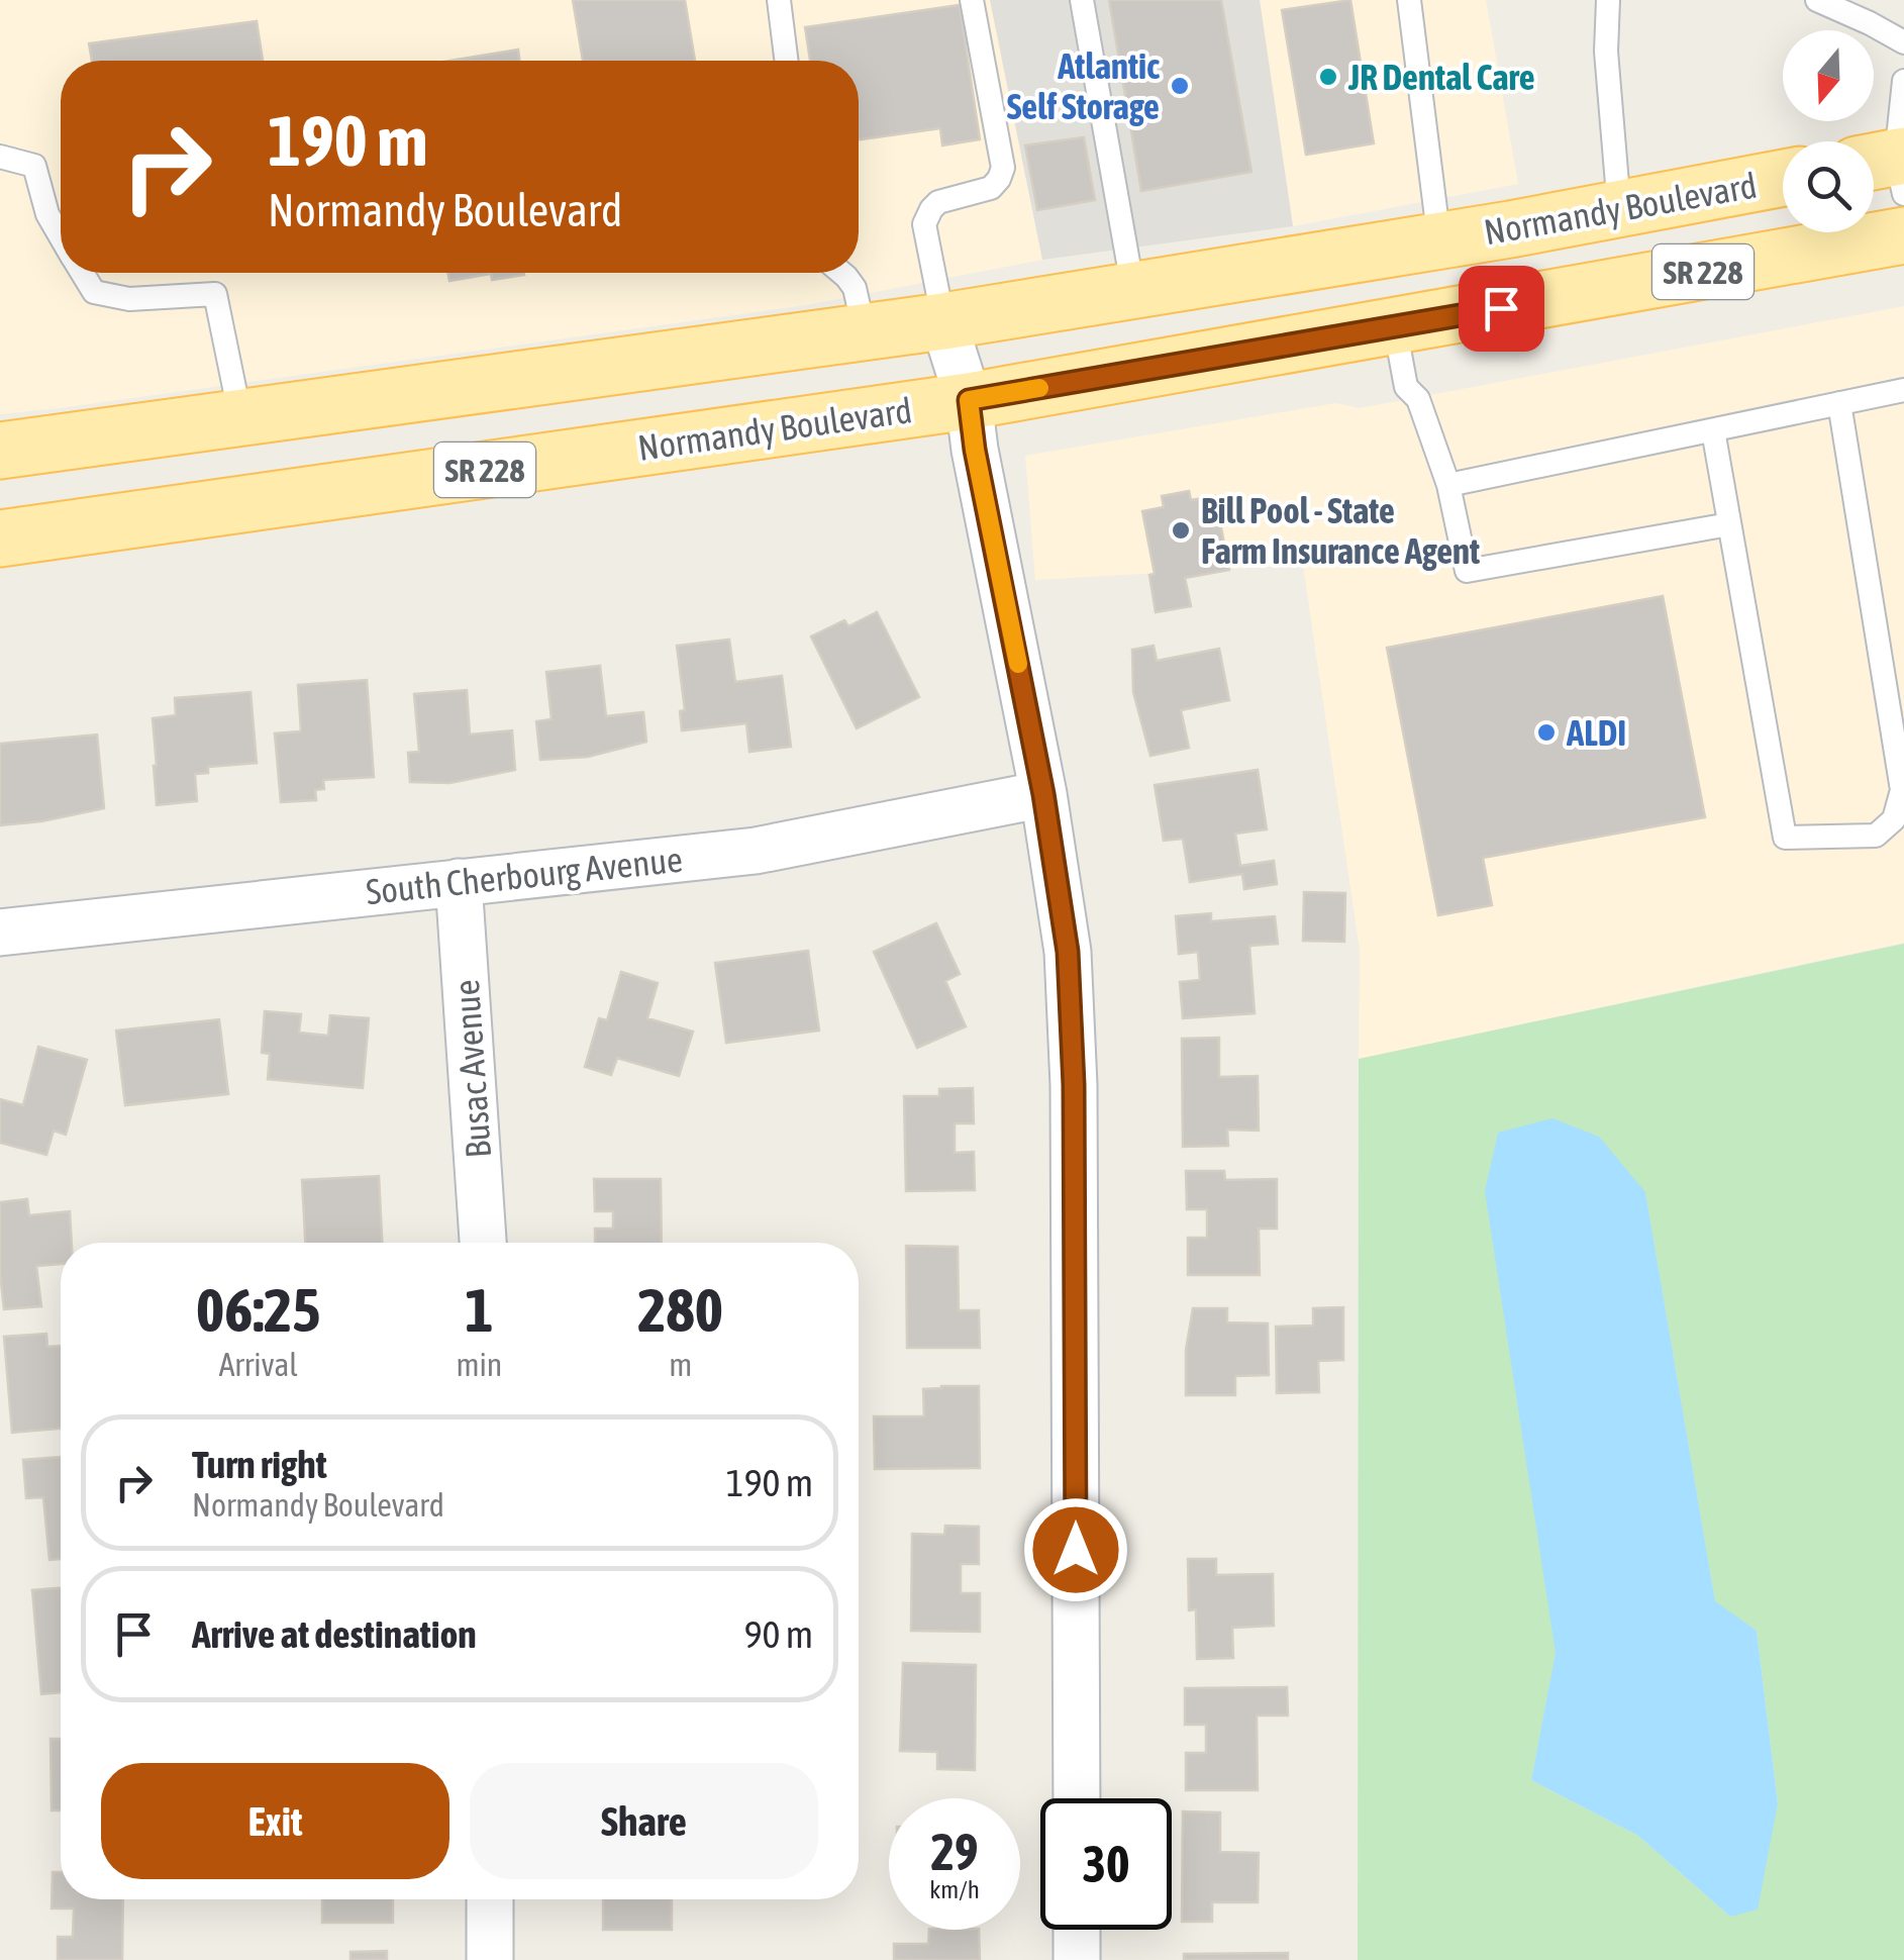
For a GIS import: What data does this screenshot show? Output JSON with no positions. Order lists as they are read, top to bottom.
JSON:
{
  "streets": {
    "main road": ["Normandy Boulevard", "SR 228"],
    "street": ["South Cherbourg Avenue", "Busac Avenue"]
  },
  "crossings": [
    ["South Cherbourg Avenue", "Busac Avenue"]
  ],
  "places": [
    "JR Dental Care",
    "Atlantic Self Storage",
    "Bill Pool - State Farm Insurance Agent",
    "ALDI"
  ],
  "north": "bottom",
  "page": {
    "turn": ["190 m", "Normandy Boulevard"],
    "eta": [
      "06:25",
      "Arrival",
      "1",
      "min",
      "280",
      "m"
    ],
    "list": [
      {
        "name": "Turn right",
        "note": "Normandy Boulevard",
        "value": "190 m"
      },
      {
        "name": "Arrive at destination",
        "value": "90 m"
      }
    ],
    "buttons": ["Exit", "Share"],
    "speed": "29 km/h",
    "limit": "30"
  }
}
